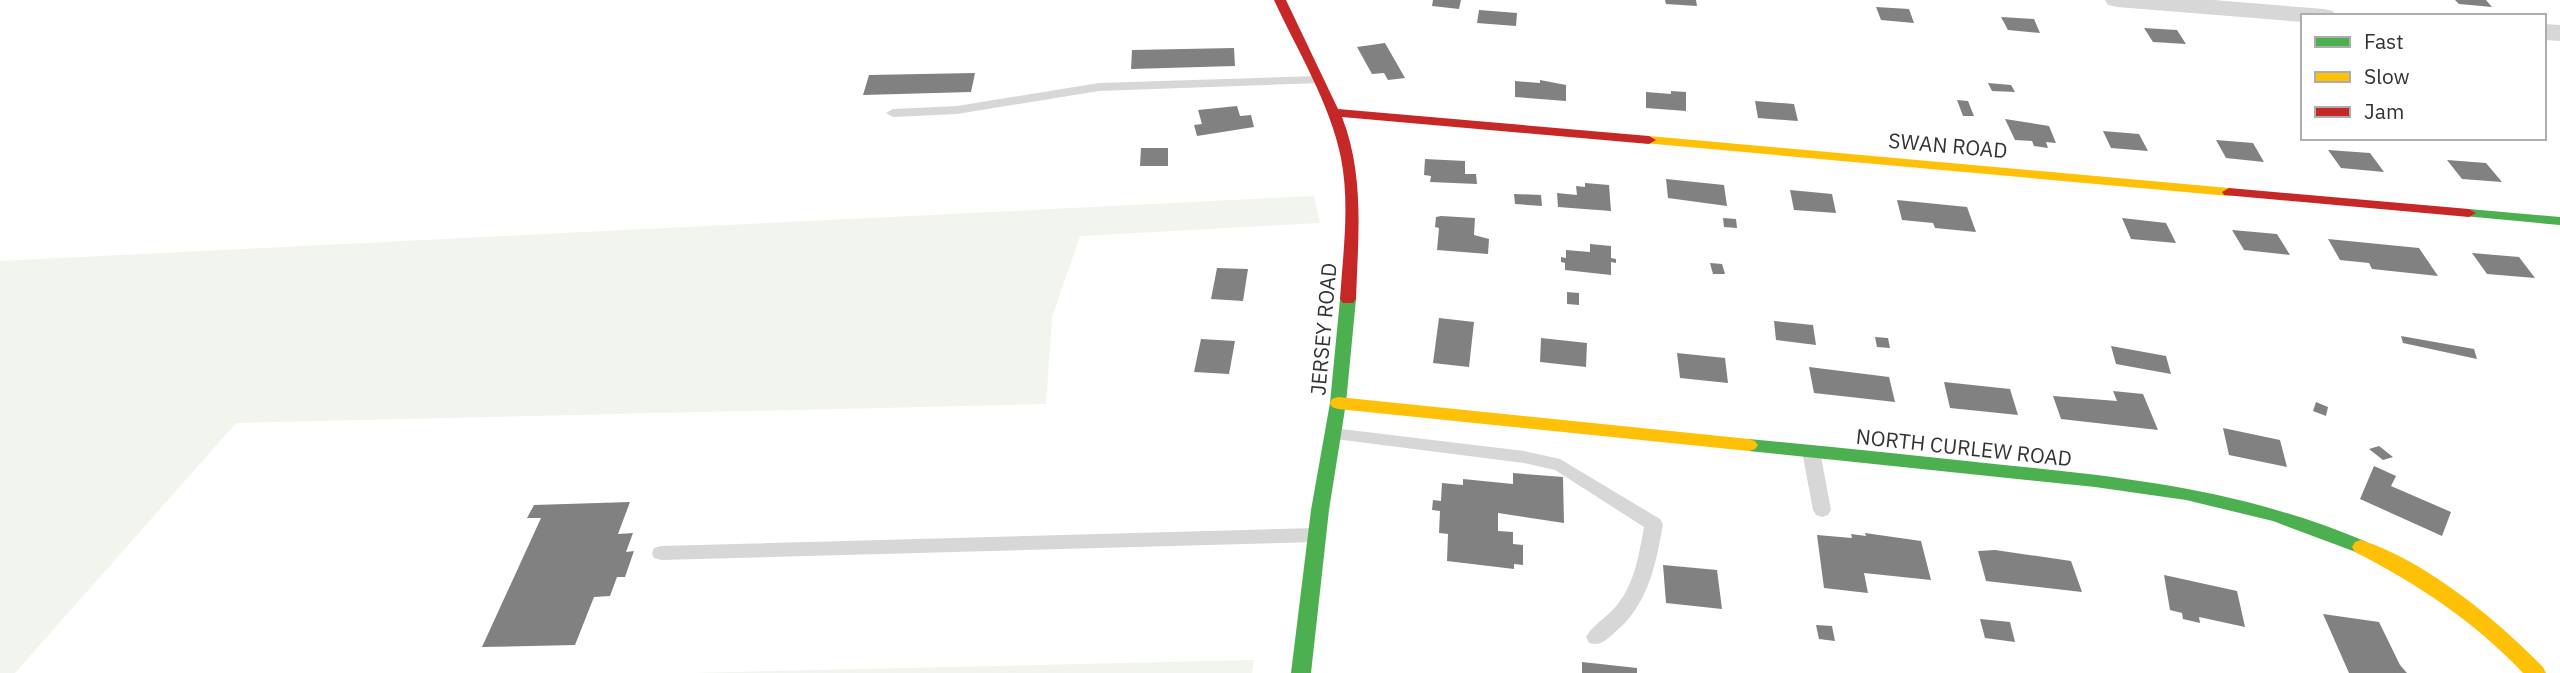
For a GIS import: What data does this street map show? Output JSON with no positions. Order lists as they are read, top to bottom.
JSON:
{
  "streets": {
    "street": ["SWAN ROAD", "JERSEY ROAD", "NORTH CURLEW ROAD"]
  },
  "crossings": [
    ["SWAN ROAD", "JERSEY ROAD"],
    ["JERSEY ROAD", "NORTH CURLEW ROAD"]
  ],
  "legend": ["Fast", "Slow", "Jam"]
}
